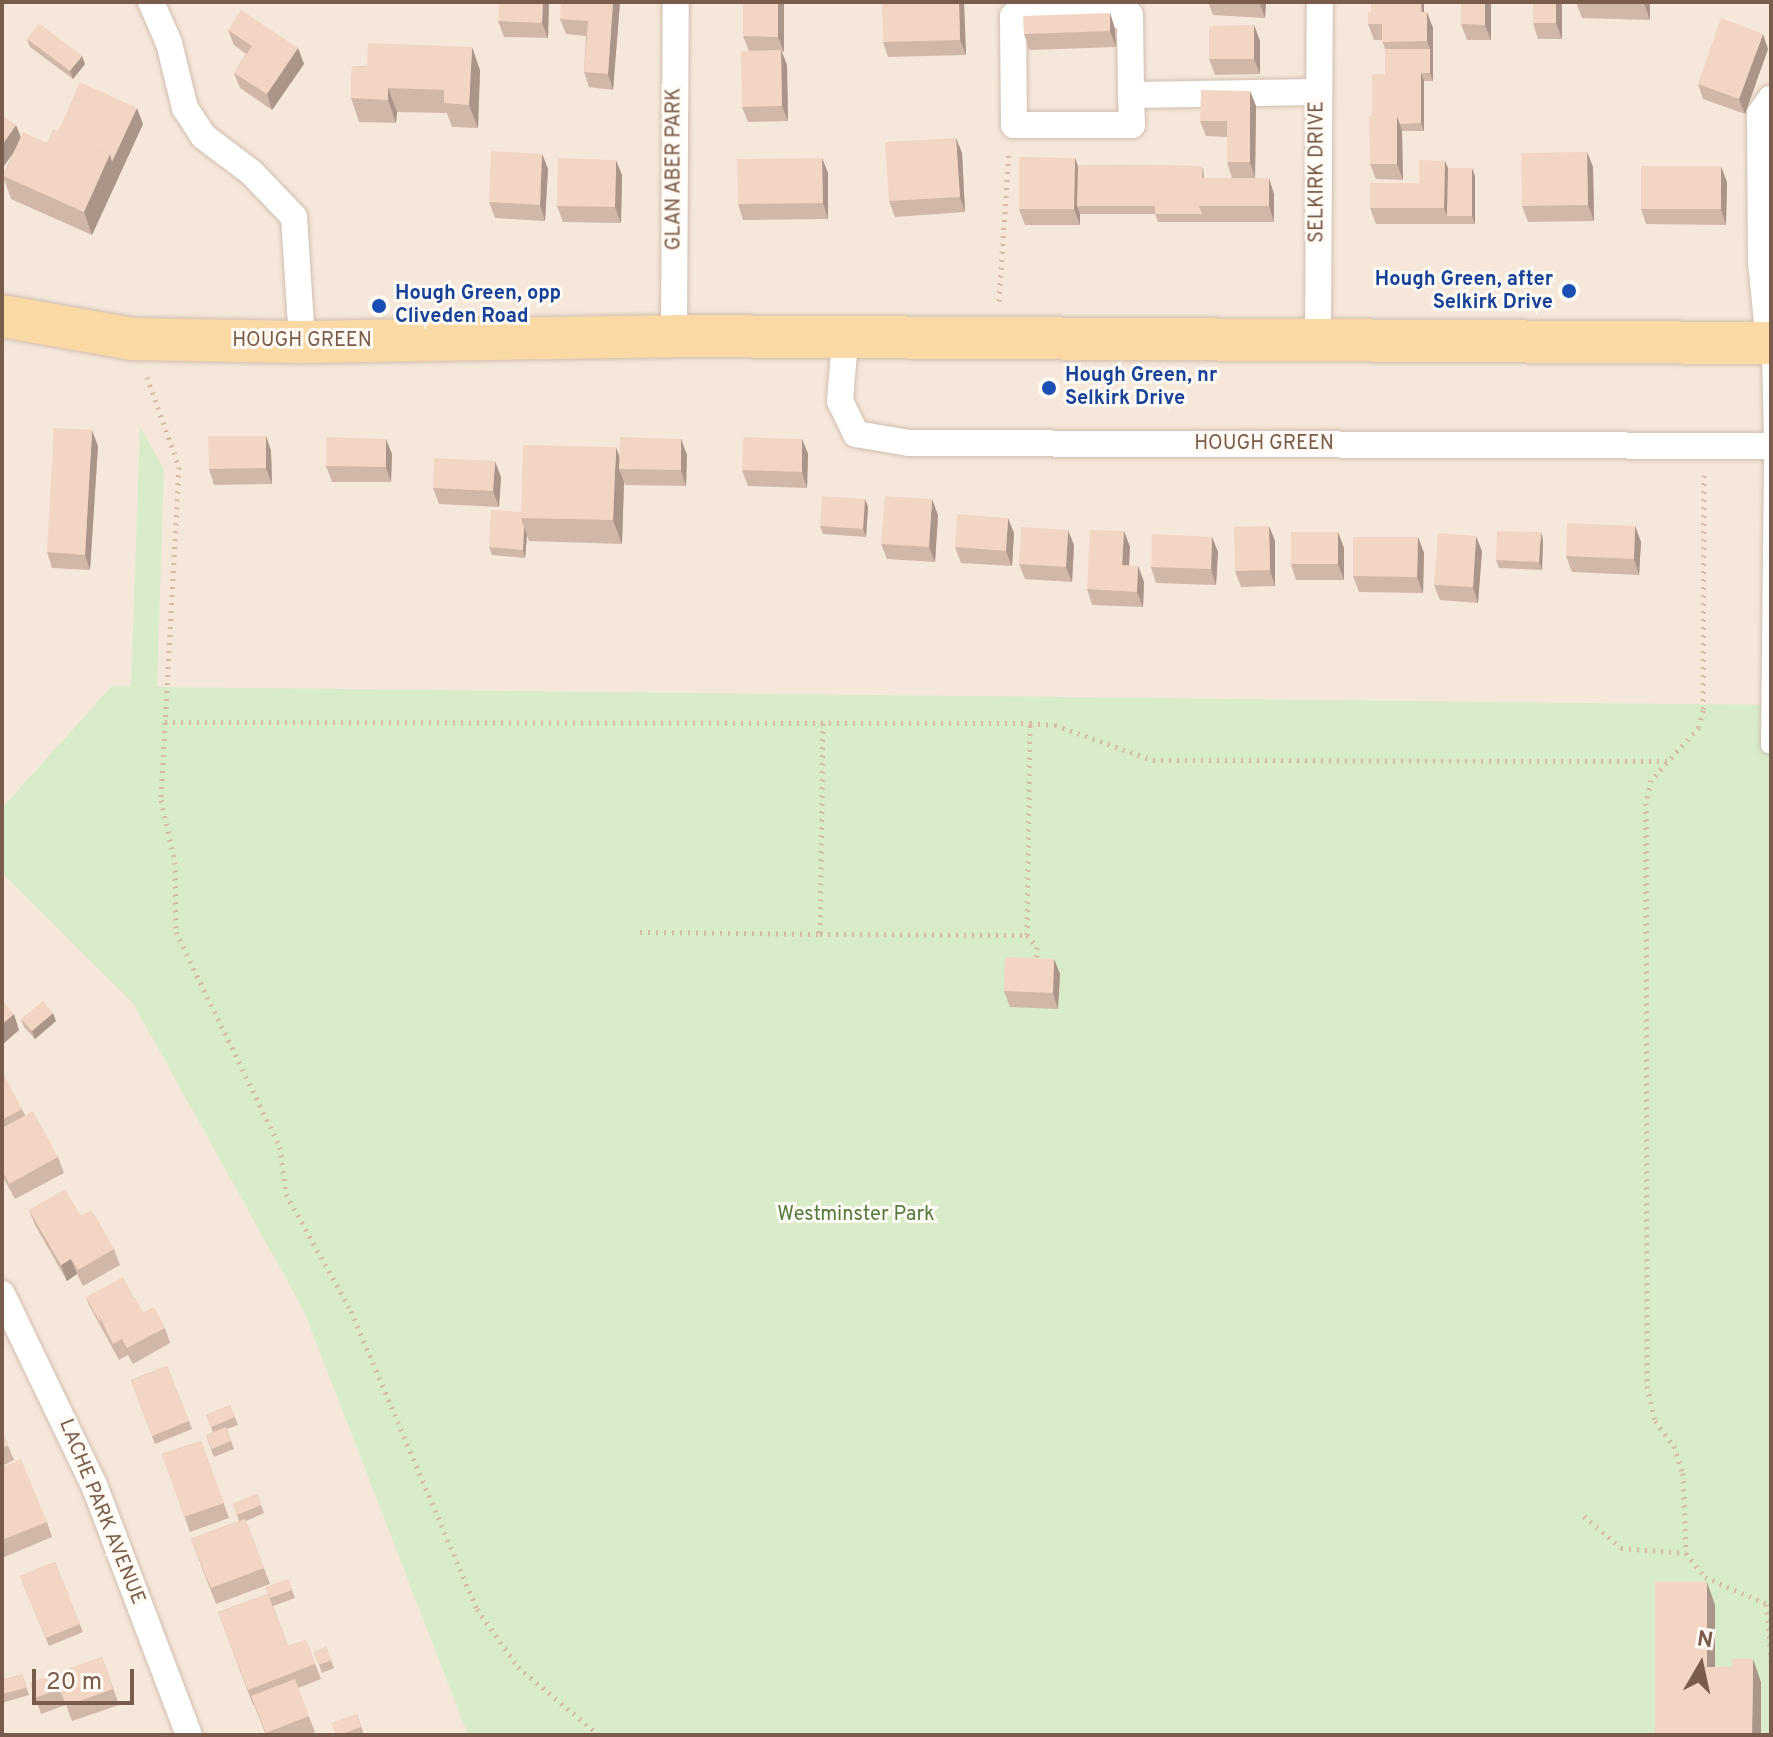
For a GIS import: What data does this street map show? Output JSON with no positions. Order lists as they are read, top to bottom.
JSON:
{
  "streets": {
    "main road": ["HOUGH GREEN"],
    "street": ["GLAN ABER PARK", "SELKIRK DRIVE", "LACHE PARK AVENUE"]
  },
  "crossings": [
    ["GLAN ABER PARK", "HOUGH GREEN"],
    ["SELKIRK DRIVE", "HOUGH GREEN"]
  ],
  "parks": ["Westminster Park"],
  "places": ["Hough Green, after Selkirk Drive", "Hough Green, opp Cliveden Road", "Hough Green, nr Selkirk Drive"],
  "scale_bar": "20 m",
  "north": "top"
}
